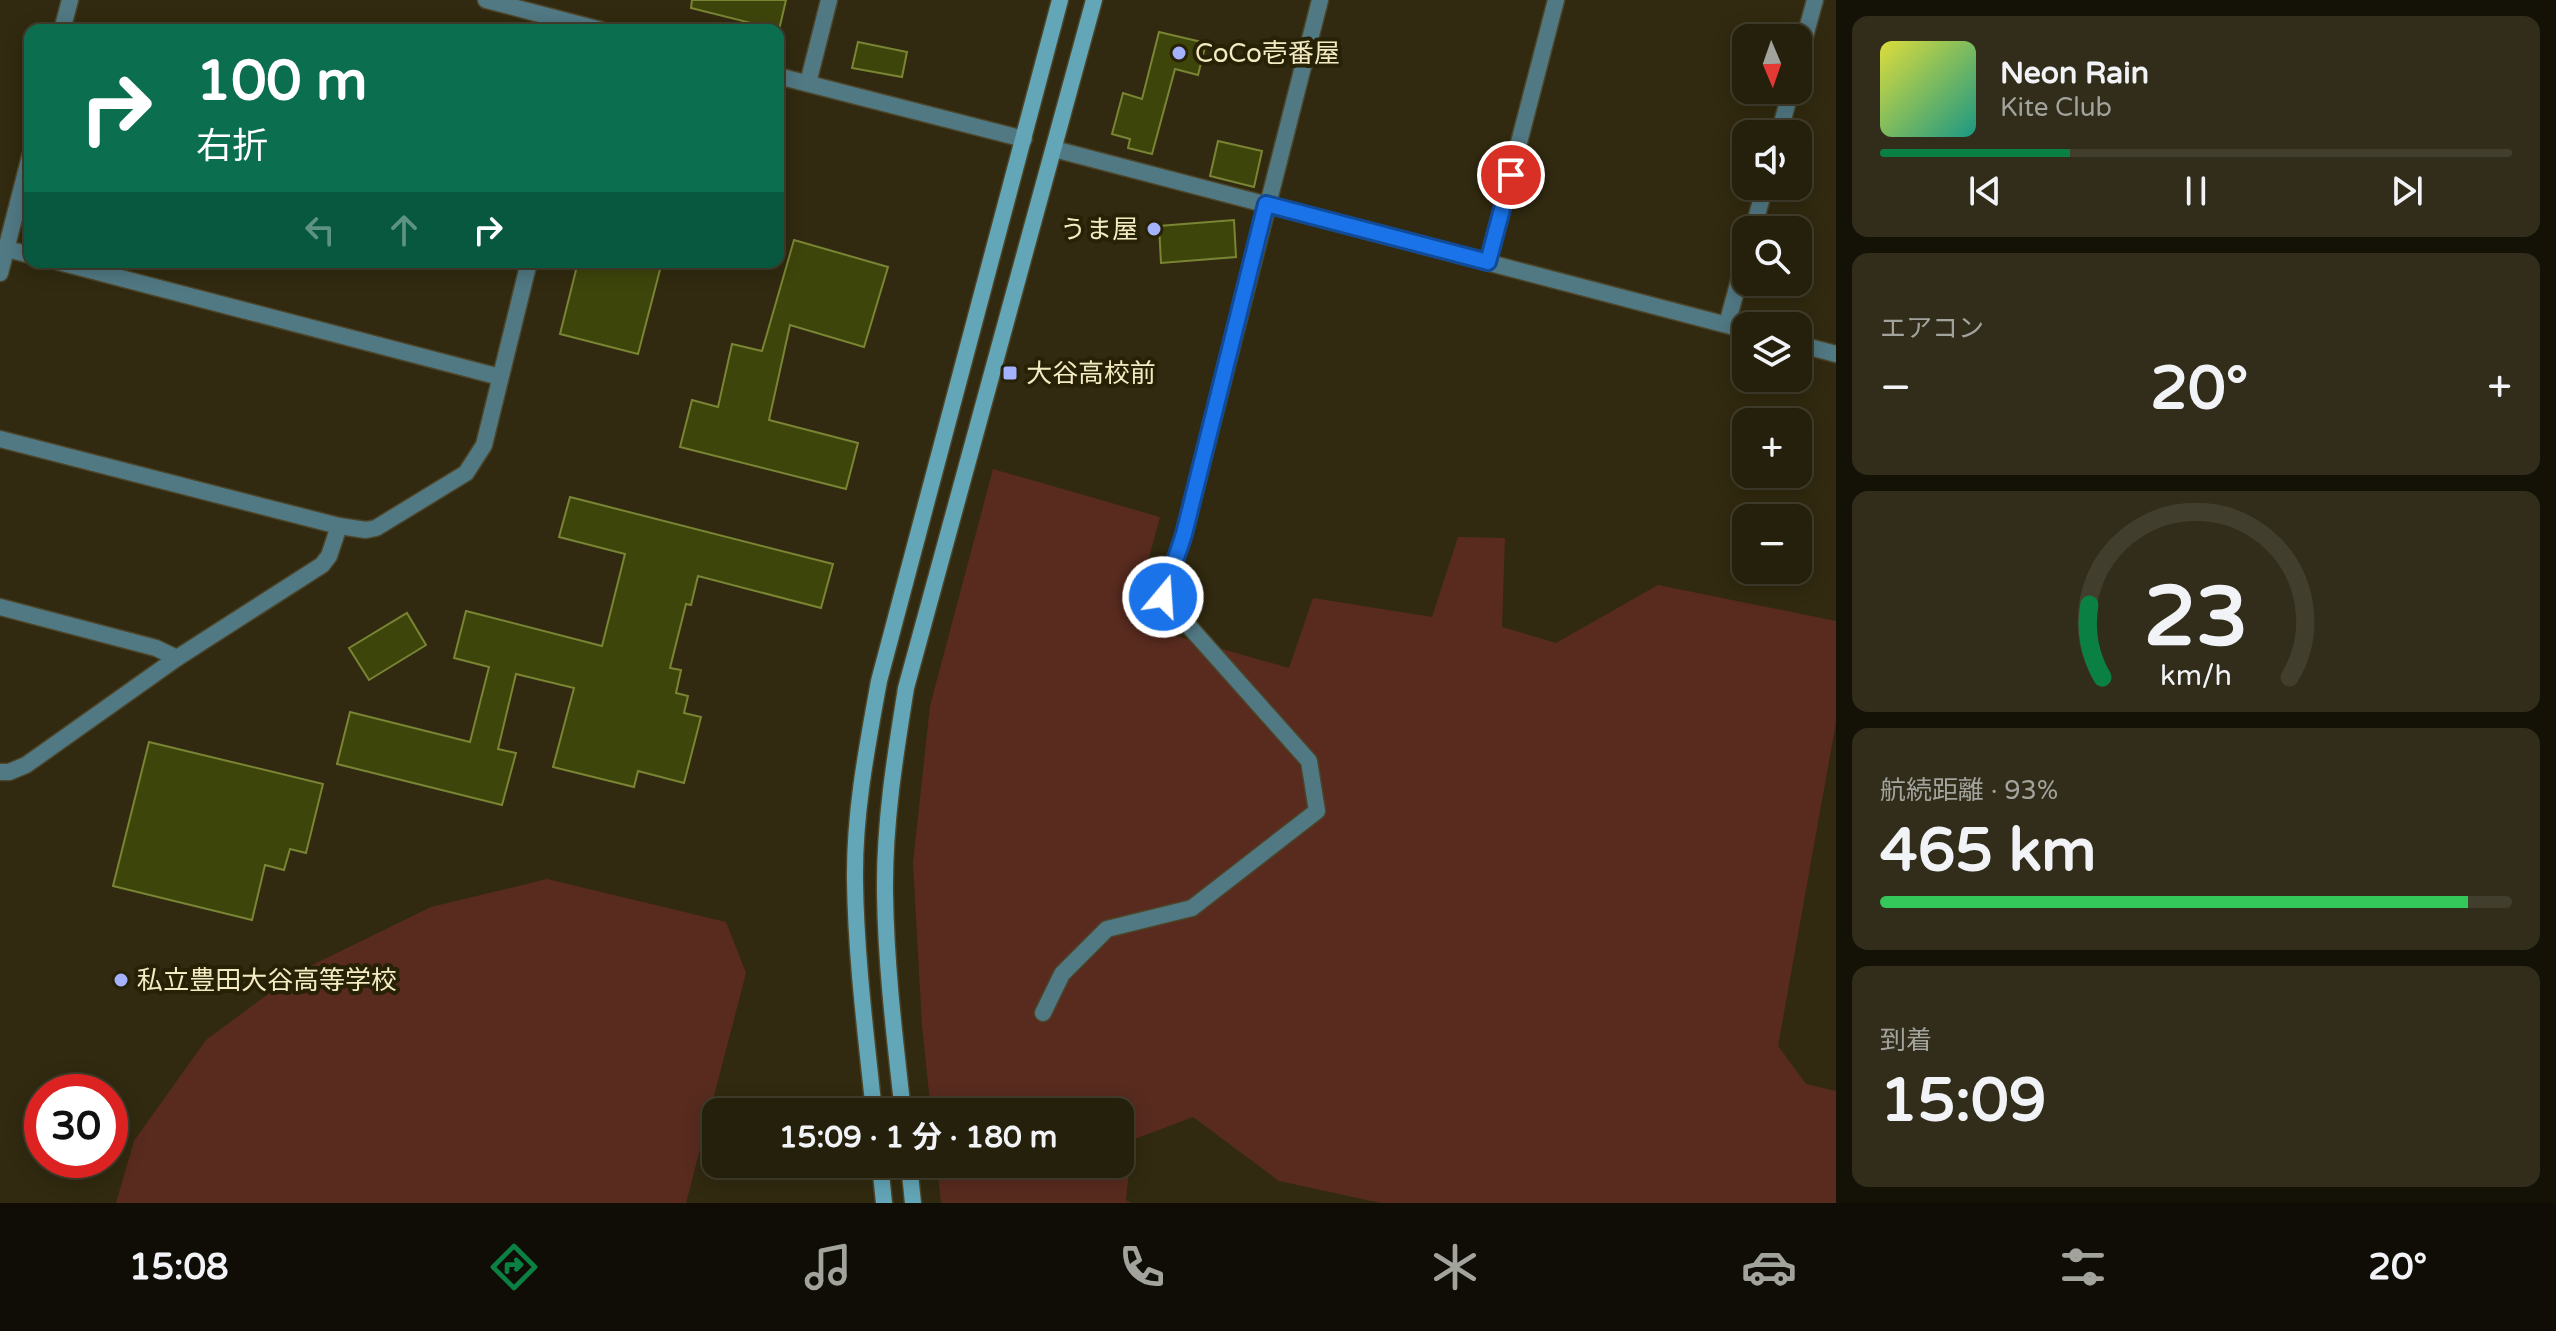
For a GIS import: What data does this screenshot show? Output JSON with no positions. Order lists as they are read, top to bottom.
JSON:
{
  "places": {
    "other": ["CoCo壱番屋", "うま屋", "私立豊田大谷高等学校"],
    "transit": ["大谷高校前"]
  },
  "north": "bottom",
  "page": {
    "map_buttons": ["+", "−"],
    "turn": ["100 m", "右折"],
    "song": ["Neon Rain", "Kite Club"],
    "tile": [
      "エアコン",
      ["航続距離 · 93%", "465 km"],
      ["到着", "15:09"]
    ],
    "heat": ["−", "20°", "+"],
    "limit": "30",
    "trip": "15:09 · 1 分 · 180 m",
    "tabs": ["15:08", "20°"],
    "gauge": ["23", "km/h"]
  }
}
